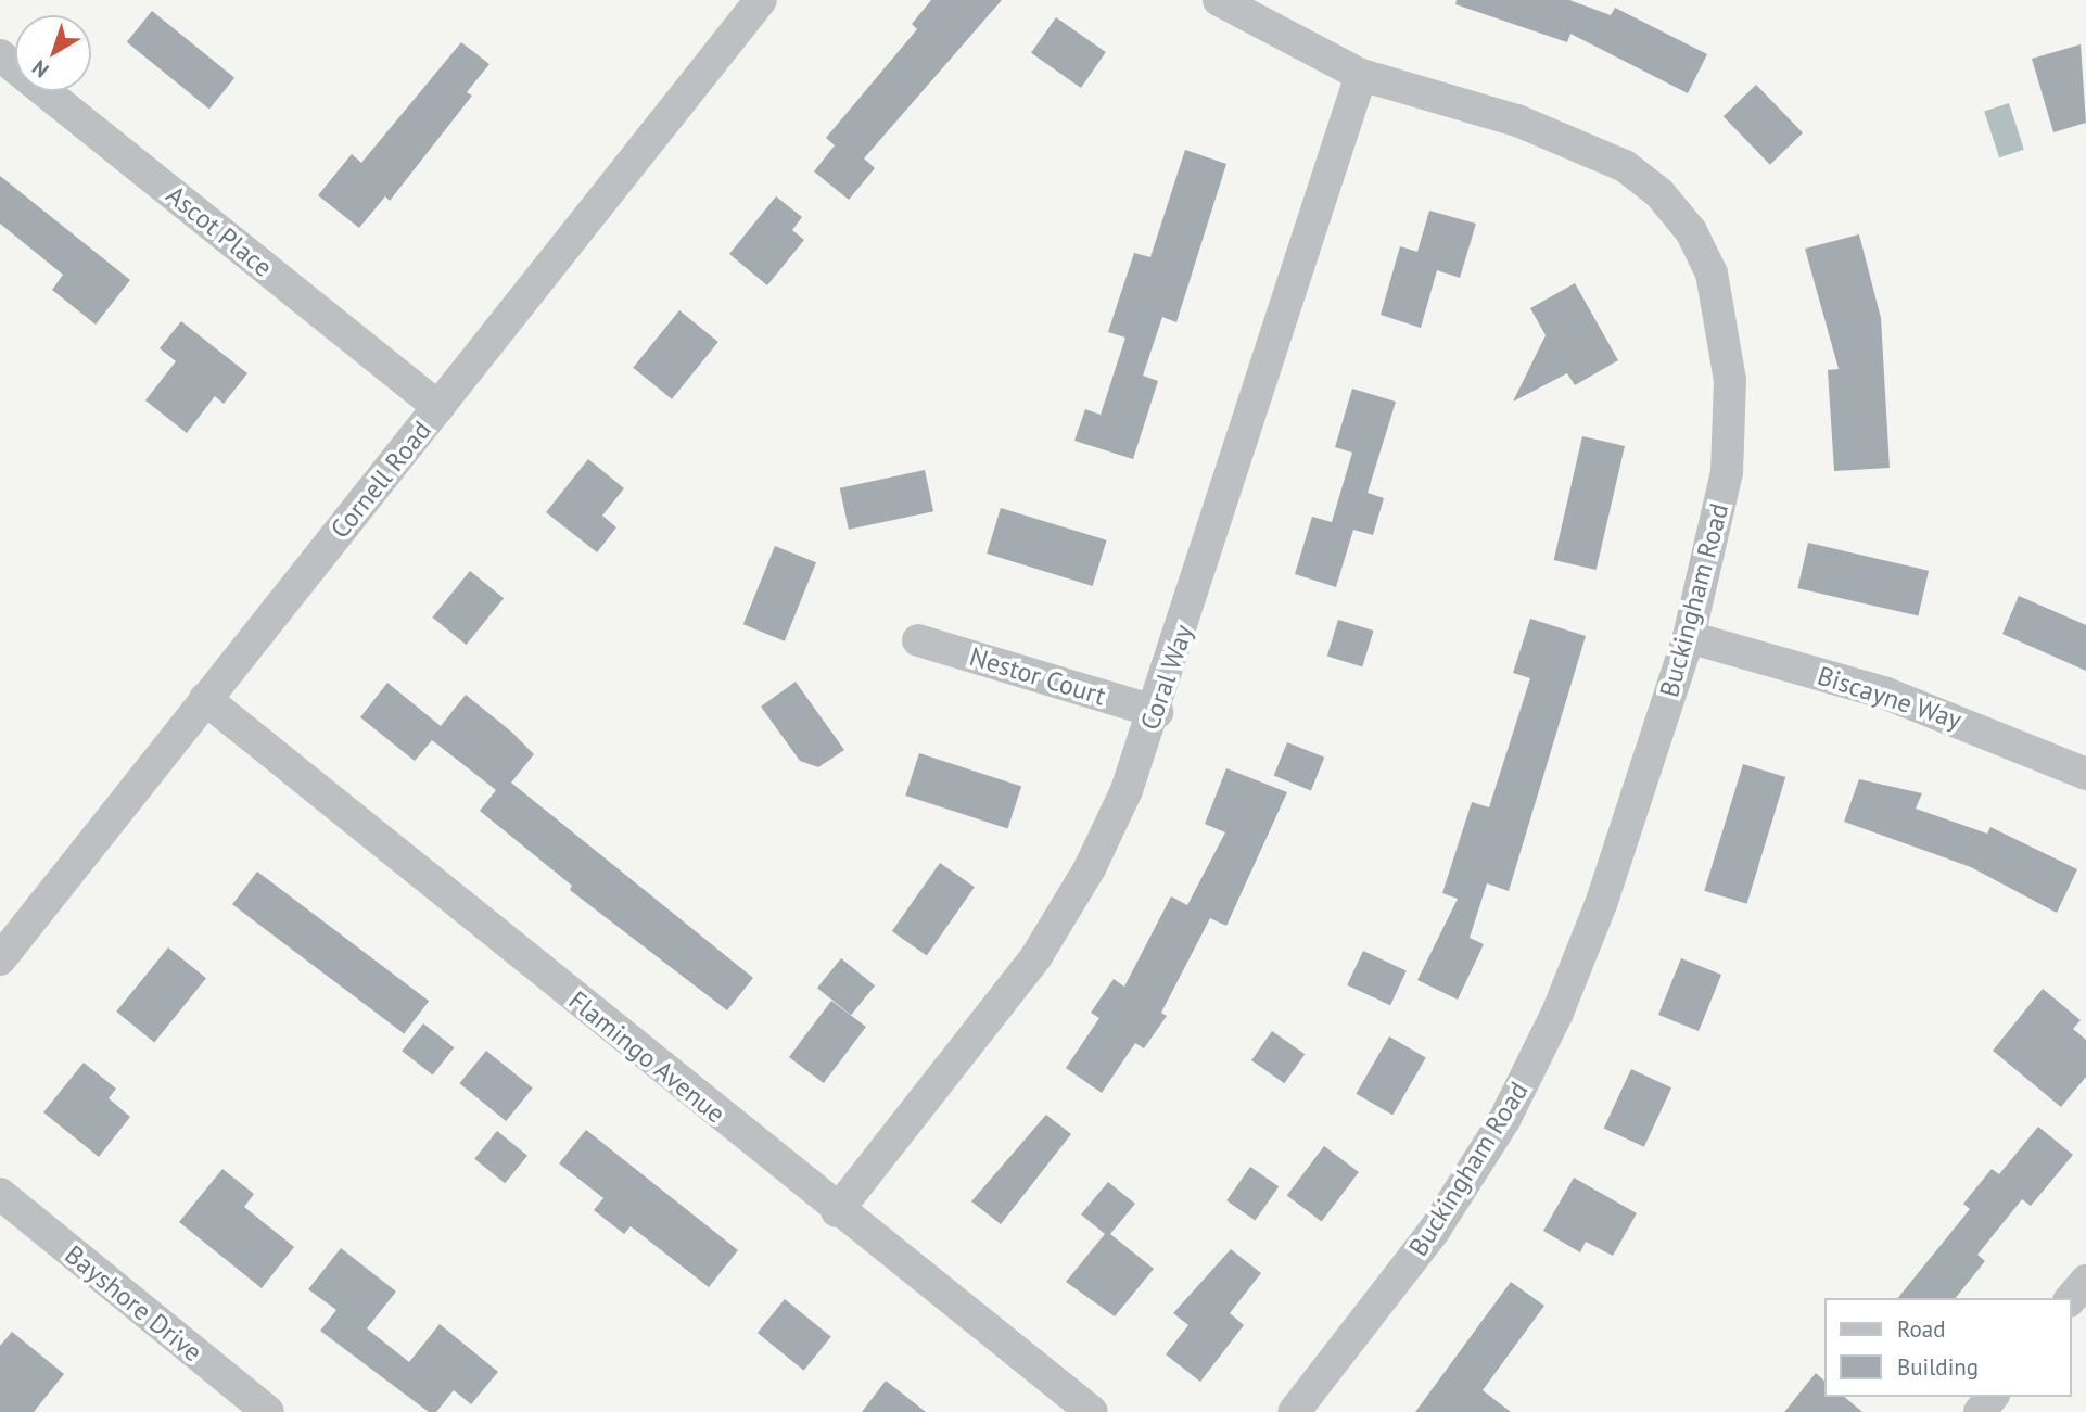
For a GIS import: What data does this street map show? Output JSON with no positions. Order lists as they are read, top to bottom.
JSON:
{
  "streets": {
    "street": [
      "Ascot Place",
      "Cornell Road",
      "Buckingham Road",
      "Nestor Court",
      "Coral Way",
      "Biscayne Way",
      "Flamingo Avenue",
      "Bayshore Drive"
    ]
  },
  "crossings": [
    ["Ascot Place", "Cornell Road"],
    ["Cornell Road", "Flamingo Avenue"],
    ["Buckingham Road", "Coral Way"],
    ["Buckingham Road", "Biscayne Way"],
    ["Nestor Court", "Coral Way"],
    ["Coral Way", "Flamingo Avenue"]
  ],
  "legend": ["Road", "Building"],
  "north": "bottom left"
}
